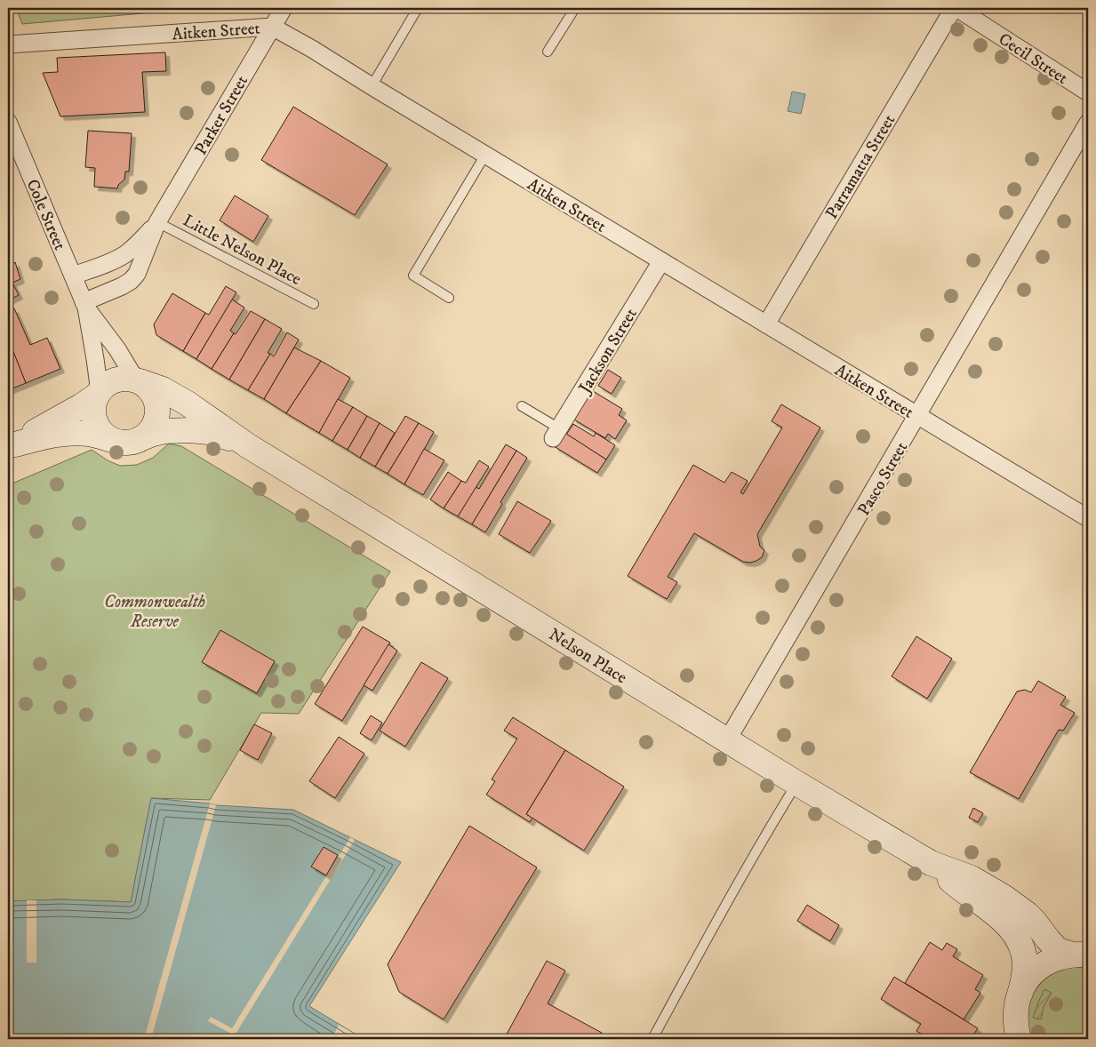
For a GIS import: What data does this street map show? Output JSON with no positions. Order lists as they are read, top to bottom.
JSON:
{
  "streets": {
    "street": [
      "Aitken Street",
      "Cecil Street",
      "Parker Street",
      "Parramatta Street",
      "Cole Street",
      "Jackson Street",
      "Pasco Street",
      "Nelson Place"
    ],
    "lane": ["Little Nelson Place"]
  },
  "crossings": [
    ["Aitken Street", "Parker Street"],
    ["Aitken Street", "Parramatta Street"],
    ["Aitken Street", "Jackson Street"],
    ["Aitken Street", "Pasco Street"],
    ["Cecil Street", "Parramatta Street"],
    ["Parker Street", "Cole Street"],
    ["Parker Street", "Little Nelson Place"],
    ["Cole Street", "Nelson Place"],
    ["Pasco Street", "Nelson Place"]
  ],
  "parks": ["Commonwealth Reserve"]
}
